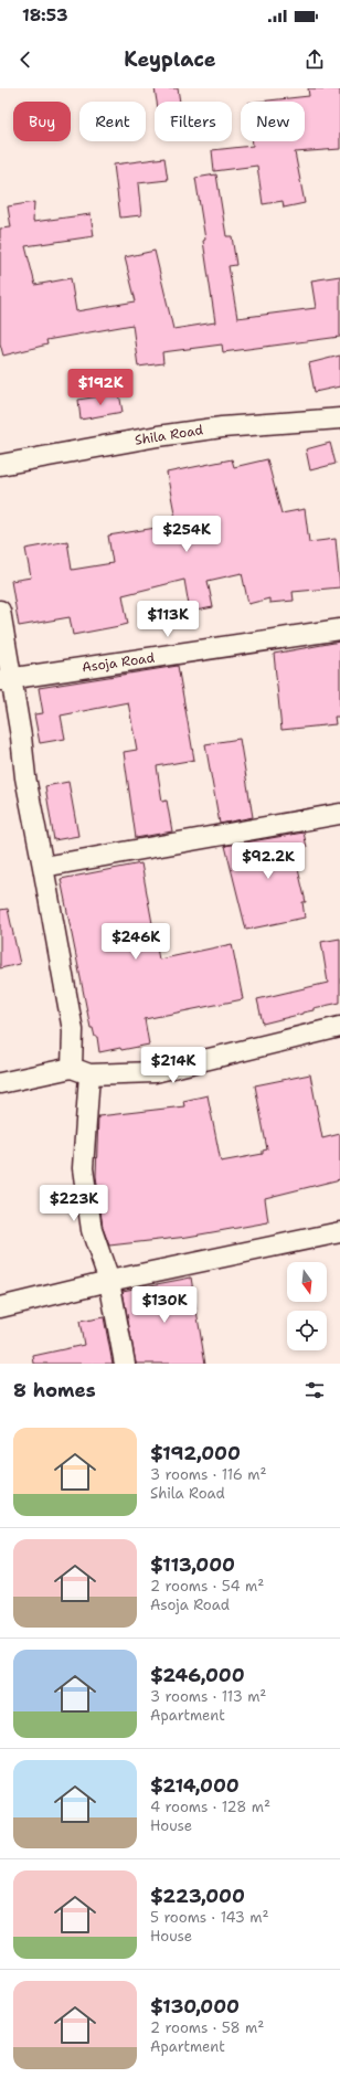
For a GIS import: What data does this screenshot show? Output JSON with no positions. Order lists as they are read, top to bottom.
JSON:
{
  "streets": {
    "street": ["Shila Road", "Asoja Road"]
  },
  "north": "bottom",
  "page": {
    "status": "18:53",
    "header": "Keyplace",
    "chip": [
      "Buy",
      "Rent",
      "Filters",
      "New"
    ],
    "price": [
      "$192K",
      "$254K",
      "$113K",
      "$92.2K",
      "$246K",
      "$214K",
      "$223K",
      "$130K"
    ],
    "heading": "8 homes",
    "list": [
      {
        "name": "$192,000",
        "note": "3 rooms · 116 m² · Shila Road"
      },
      {
        "name": "$113,000",
        "note": "2 rooms · 54 m² · Asoja Road"
      },
      {
        "name": "$246,000",
        "note": "3 rooms · 113 m² · Apartment"
      },
      {
        "name": "$214,000",
        "note": "4 rooms · 128 m² · House"
      },
      {
        "name": "$223,000",
        "note": "5 rooms · 143 m² · House"
      },
      {
        "name": "$130,000",
        "note": "2 rooms · 58 m² · Apartment"
      }
    ]
  }
}
